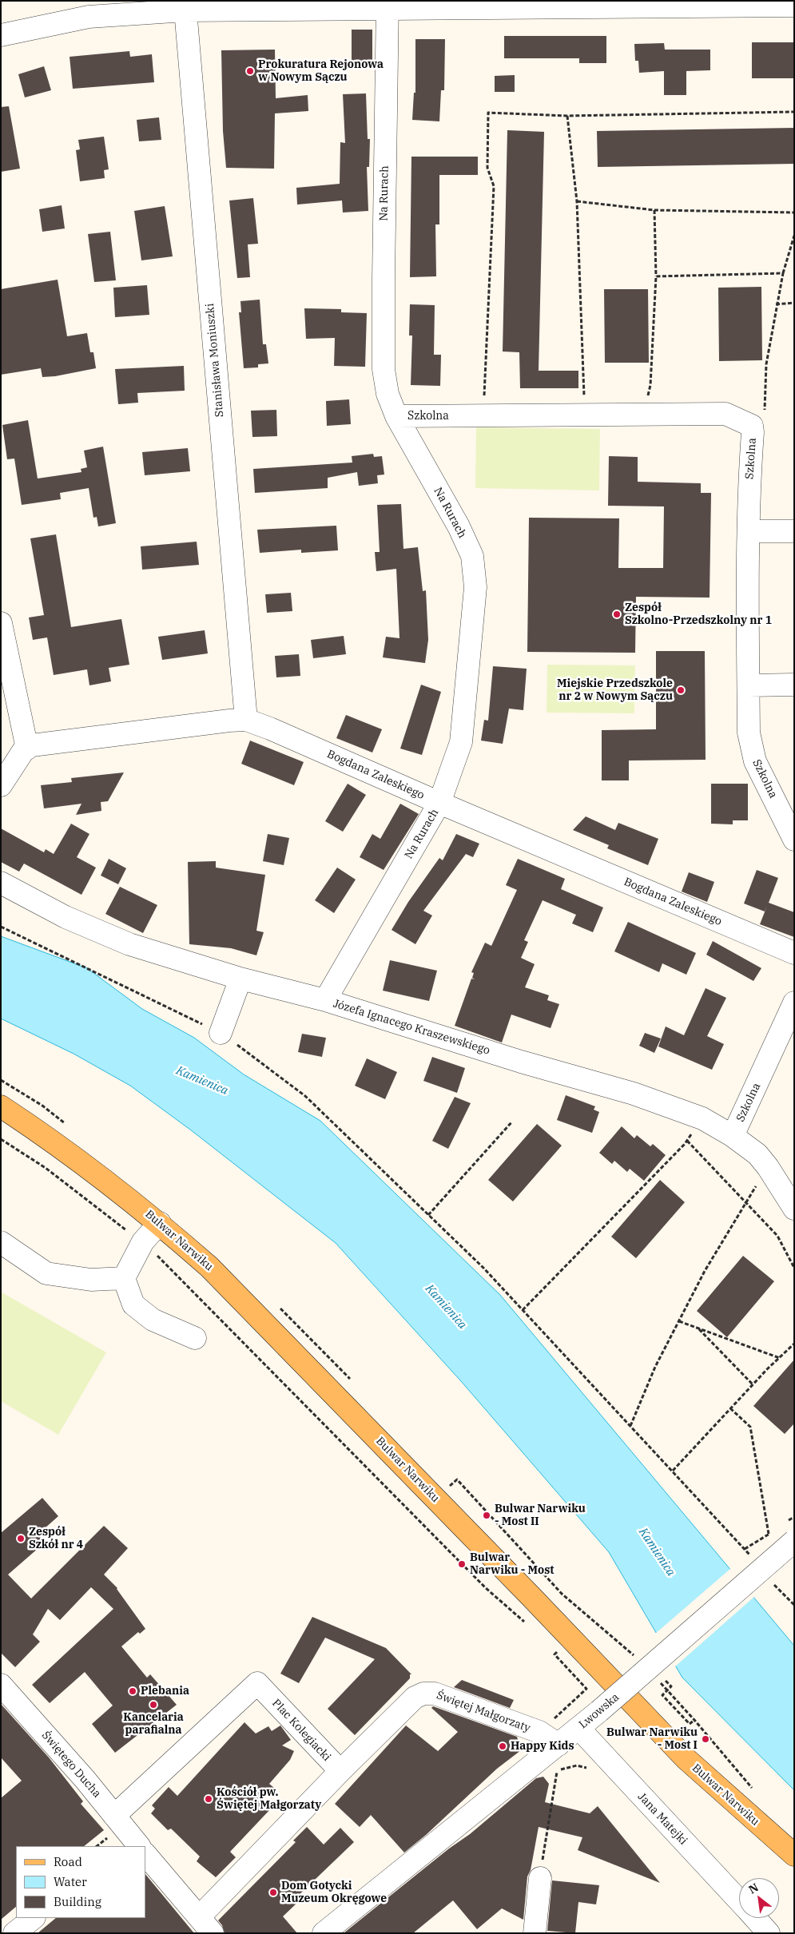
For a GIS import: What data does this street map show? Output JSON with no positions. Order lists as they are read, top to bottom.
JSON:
{
  "streets": {
    "main road": ["Bulwar Narwiku"],
    "street": [
      "Na Rurach",
      "Stanisława Moniuszki",
      "Szkolna",
      "Bogdana Zaleskiego",
      "Józefa Ignacego Kraszewskiego",
      "Lwowska",
      "Świętej Małgorzaty",
      "Plac Kolegiacki",
      "Świętego Ducha",
      "Jana Matejki"
    ]
  },
  "crossings": [
    ["Na Rurach", "Szkolna"],
    ["Na Rurach", "Bogdana Zaleskiego"],
    ["Na Rurach", "Józefa Ignacego Kraszewskiego"],
    ["Stanisława Moniuszki", "Bogdana Zaleskiego"],
    ["Szkolna", "Józefa Ignacego Kraszewskiego"],
    ["Lwowska", "Świętej Małgorzaty"],
    ["Lwowska", "Jana Matejki"],
    ["Świętej Małgorzaty", "Plac Kolegiacki"],
    ["Plac Kolegiacki", "Świętego Ducha"]
  ],
  "water": ["Kamienica"],
  "places": [
    "Prokuratura Rejonowa w Nowym Sączu",
    "Zespół Szkolno-Przedszkolny nr 1",
    "Miejskie Przedszkole nr 2 w Nowym Sączu",
    "Bulwar Narwiku - Most II",
    "Zespół Szkół nr 4",
    "Bulwar Narwiku - Most",
    "Plebania",
    "Kancelaria parafialna",
    "Bulwar Narwiku - Most I",
    "Happy Kids",
    "Kościół pw. Świętej Małgorzaty",
    "Dom Gotycki Muzeum Okręgowe"
  ],
  "legend": ["Road", "Water", "Building"],
  "north": "top left"
}
